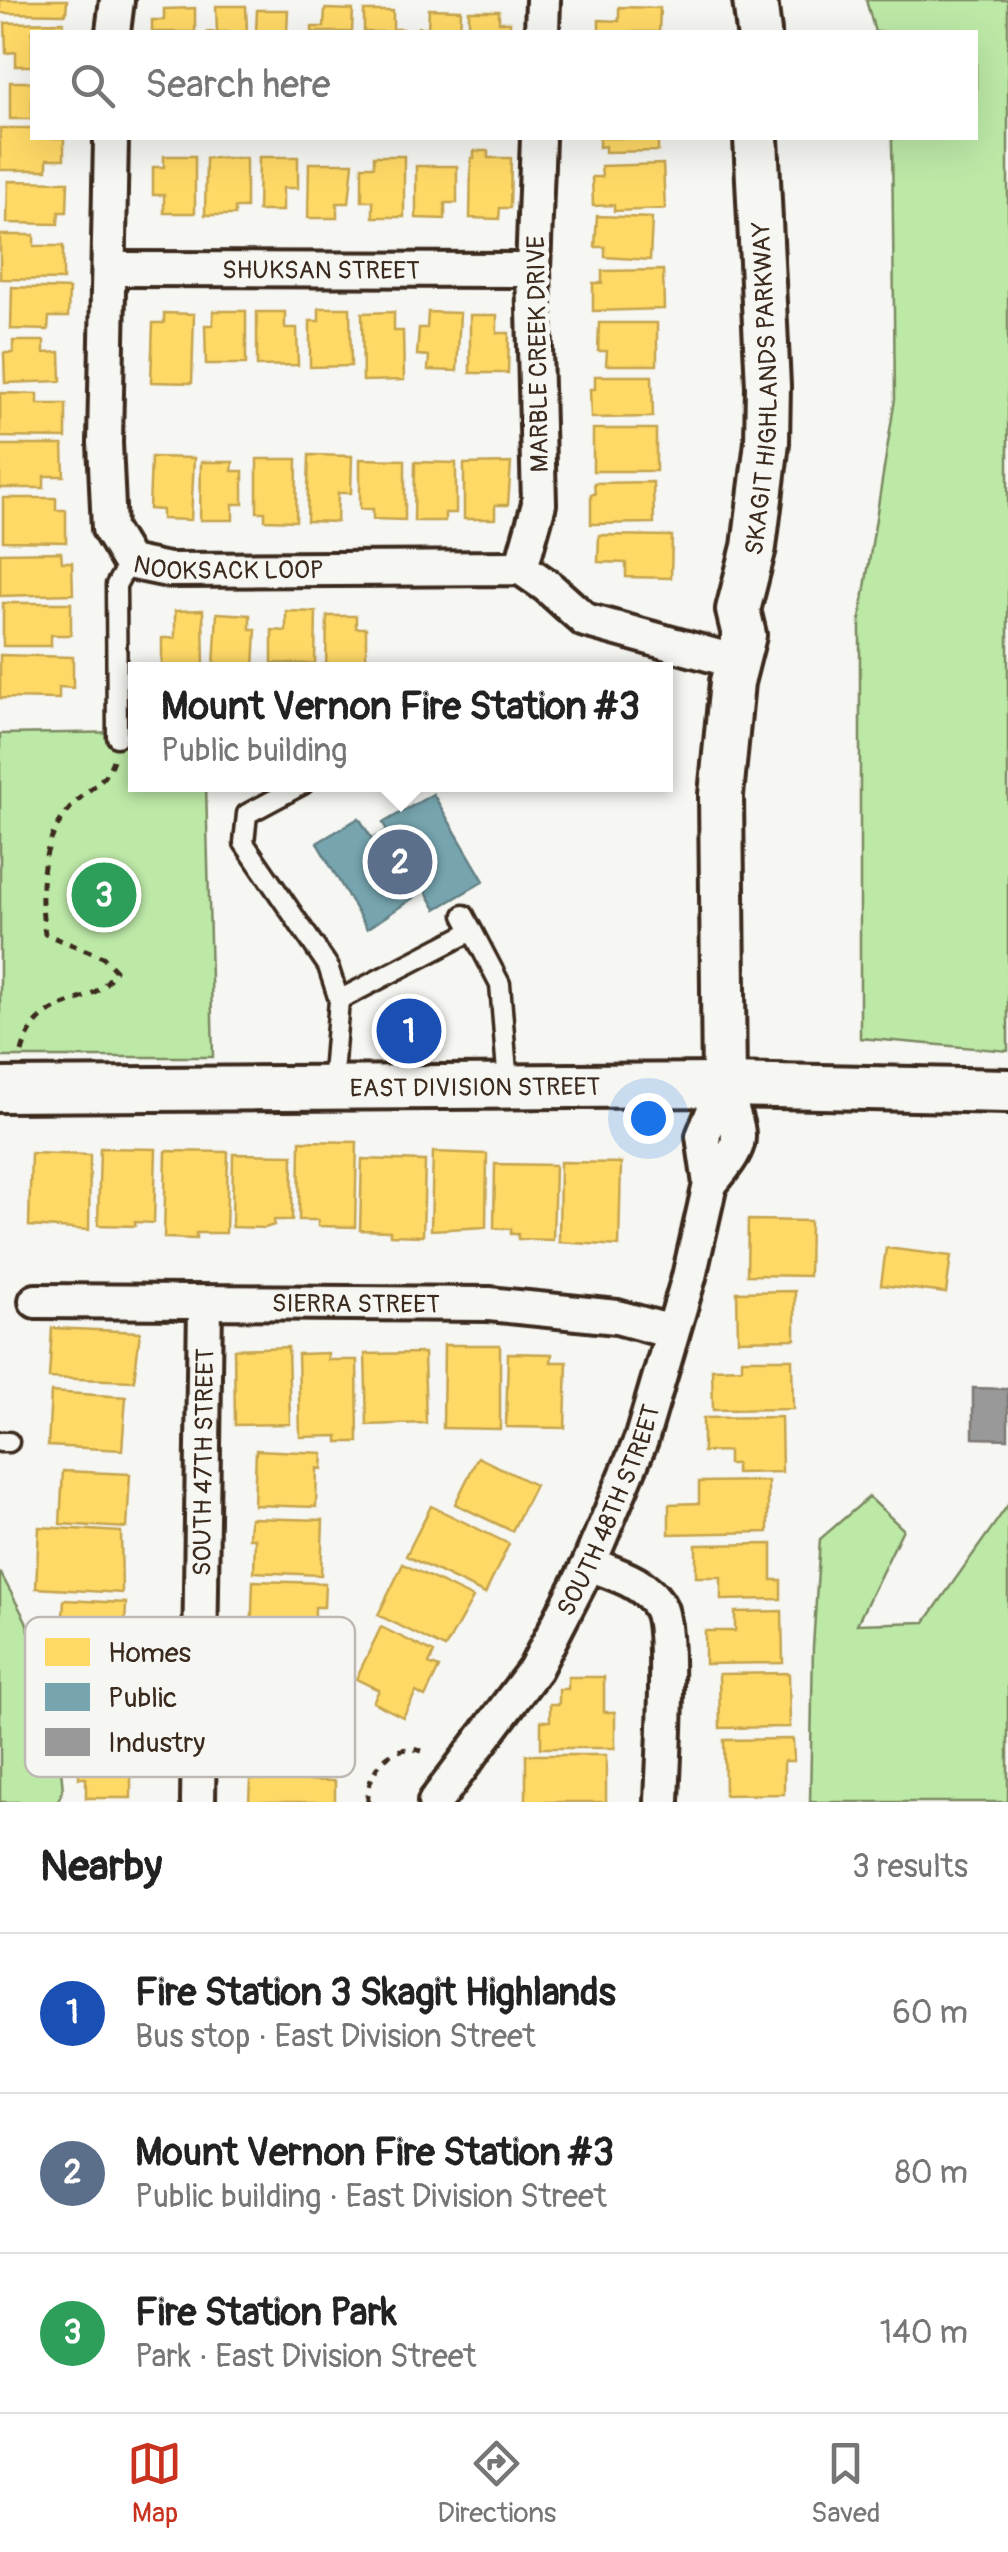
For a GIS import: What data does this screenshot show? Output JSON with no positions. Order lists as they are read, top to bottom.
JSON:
{
  "streets": {
    "street": [
      "SHUKSAN STREET",
      "MARBLE CREEK DRIVE",
      "SKAGIT HIGHLANDS PARKWAY",
      "NOOKSACK LOOP",
      "EAST DIVISION STREET",
      "SIERRA STREET",
      "SOUTH 47TH STREET",
      "SOUTH 48TH STREET"
    ]
  },
  "crossings": [
    ["SHUKSAN STREET", "MARBLE CREEK DRIVE"],
    ["SHUKSAN STREET", "NOOKSACK LOOP"],
    ["MARBLE CREEK DRIVE", "NOOKSACK LOOP"],
    ["SKAGIT HIGHLANDS PARKWAY", "EAST DIVISION STREET"],
    ["SKAGIT HIGHLANDS PARKWAY", "SOUTH 48TH STREET"],
    ["EAST DIVISION STREET", "SOUTH 48TH STREET"],
    ["SIERRA STREET", "SOUTH 47TH STREET"],
    ["SIERRA STREET", "SOUTH 48TH STREET"]
  ],
  "legend": ["Homes", "Public", "Industry"],
  "page": {
    "search": "Search here",
    "popup": ["Mount Vernon Fire Station #3", "Public building"],
    "pins": ["2", "3", "1"],
    "heading": ["Nearby", "3 results"],
    "list": [
      {
        "mark": "1",
        "name": "Fire Station 3 Skagit Highlands",
        "note": "Bus stop · East Division Street",
        "value": "60 m"
      },
      {
        "mark": "2",
        "name": "Mount Vernon Fire Station #3",
        "note": "Public building · East Division Street",
        "value": "80 m"
      },
      {
        "mark": "3",
        "name": "Fire Station Park",
        "note": "Park · East Division Street",
        "value": "140 m"
      }
    ],
    "nav": ["Map", "Directions", "Saved"]
  }
}
